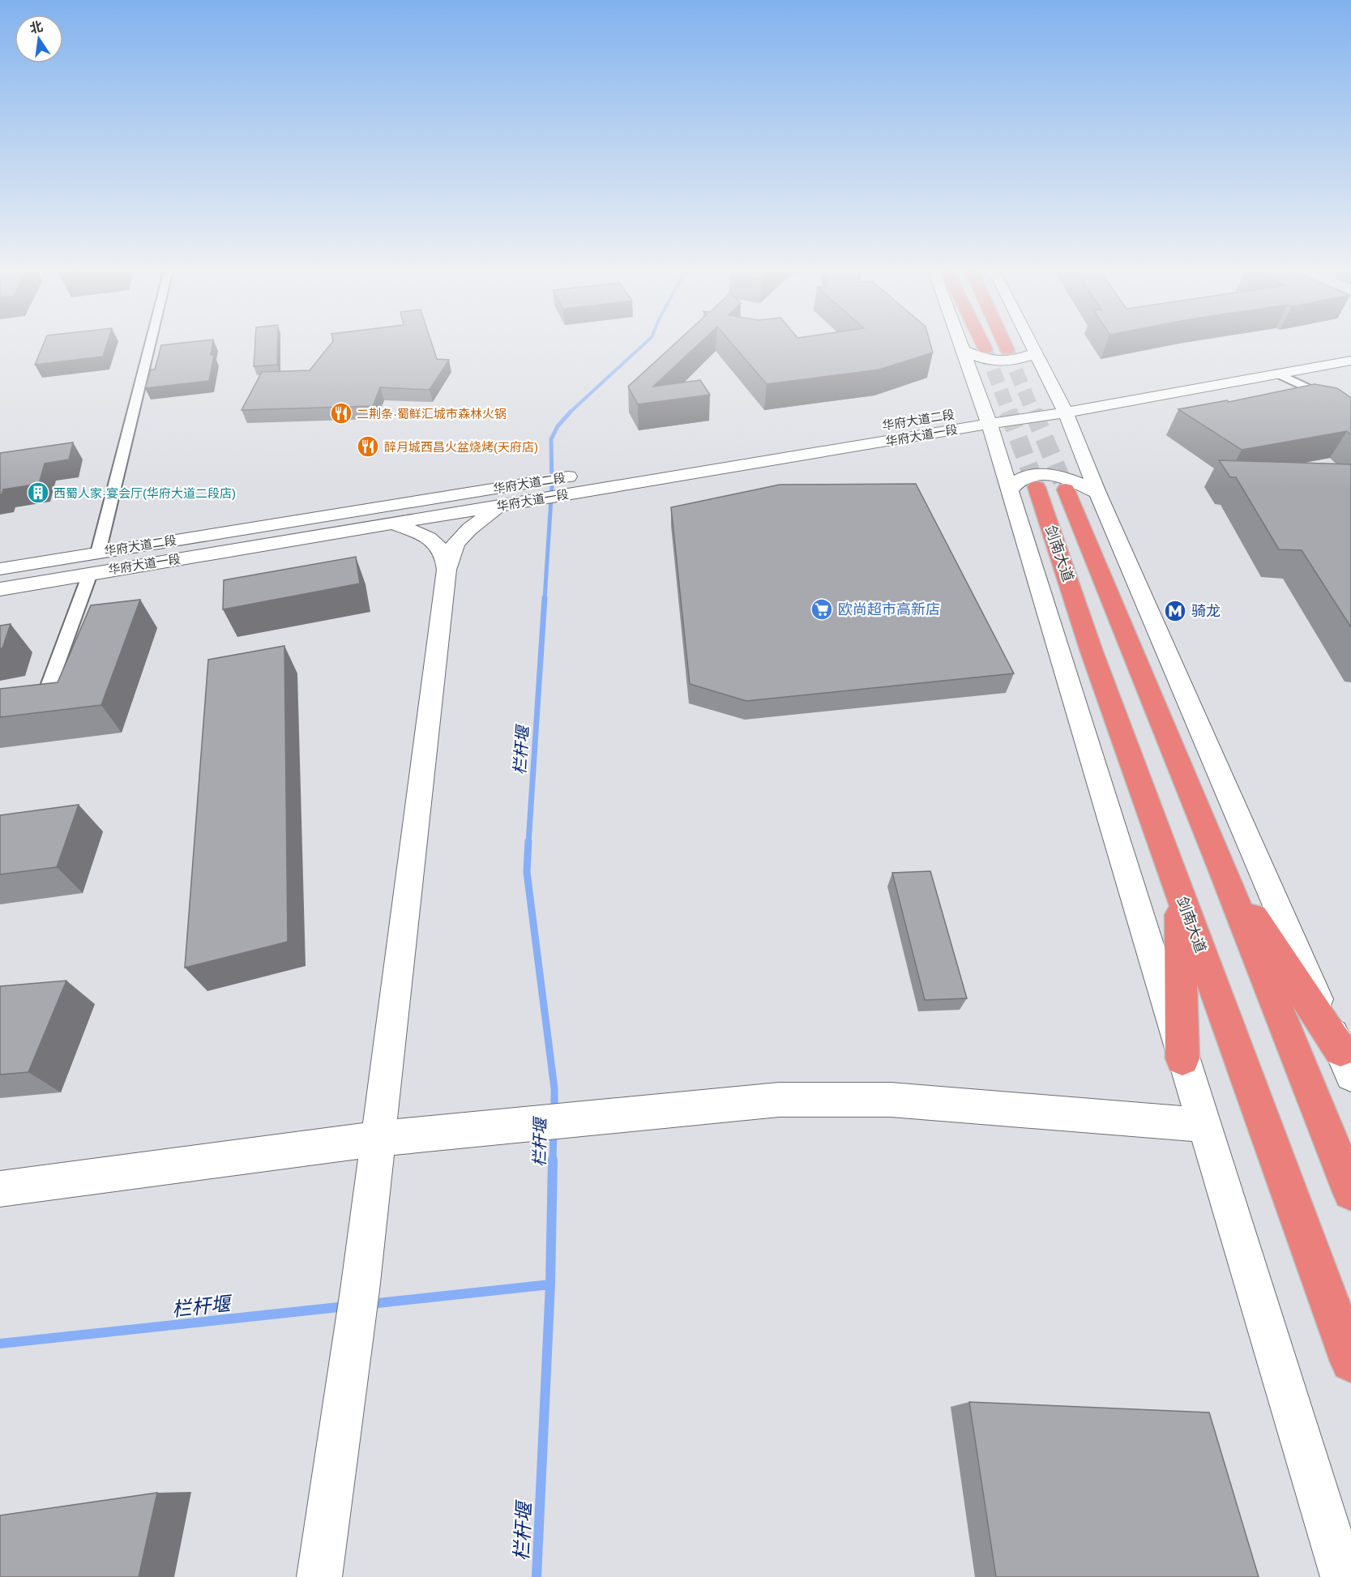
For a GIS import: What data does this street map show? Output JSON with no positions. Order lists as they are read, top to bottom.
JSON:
{
  "streets": {
    "highway": ["剑南大道"],
    "main road": ["华府大道二段", "华府大道一段"]
  },
  "crossings": [
    ["华府大道二段", "华府大道一段"]
  ],
  "water": ["栏杆堰"],
  "places": {
    "restaurant": ["二荆条·蜀鲜汇城市森林火锅", "醉月城西昌火盆烧烤(天府店)"],
    "building": ["西蜀人家·宴会厅(华府大道二段店)"],
    "supermarket": ["欧尚超市高新店"],
    "metro station": ["骑龙"]
  },
  "north": "top"
}
